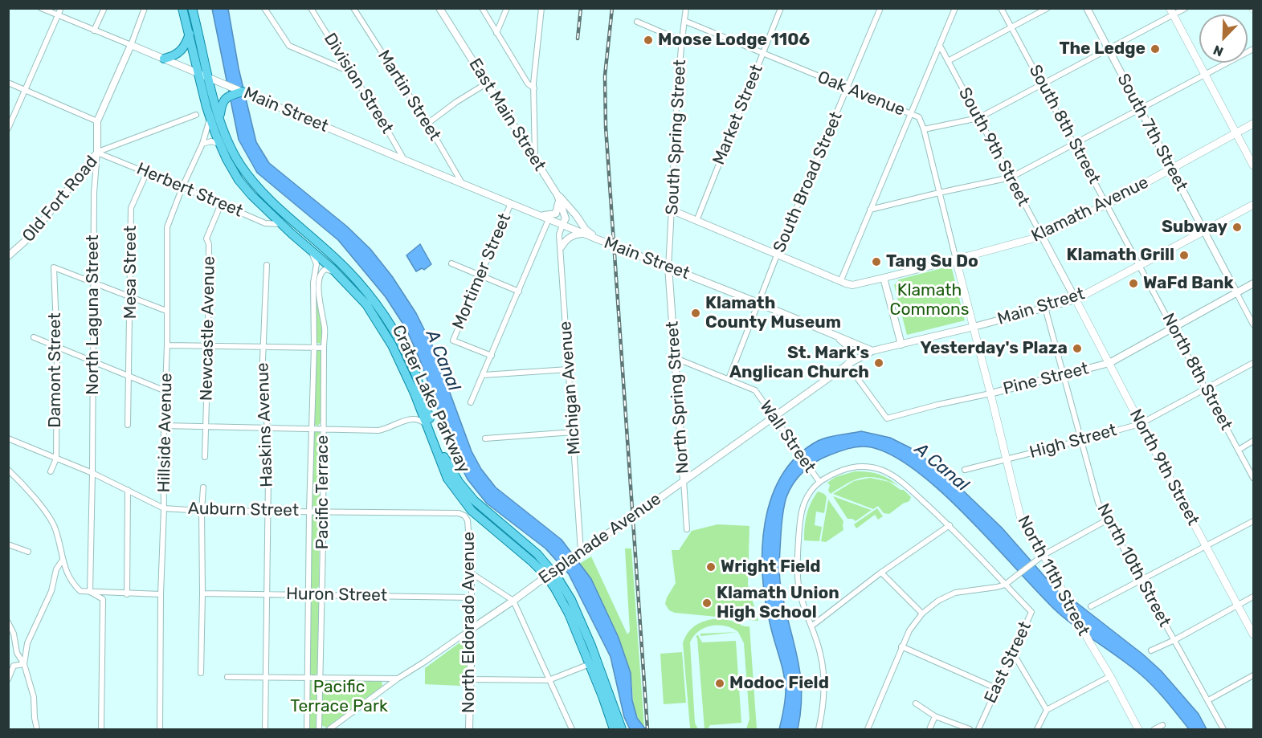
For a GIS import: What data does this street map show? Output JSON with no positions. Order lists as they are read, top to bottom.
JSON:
{
  "streets": {
    "main road": [
      "Main Street",
      "Klamath Avenue",
      "Crater Lake Parkway",
      "North 9th Street",
      "North 11th Street"
    ],
    "street": [
      "Division Street",
      "Oak Avenue",
      "Martin Street",
      "East Main Street",
      "Market Street",
      "South 8th Street",
      "South 7th Street",
      "South Spring Street",
      "South 9th Street",
      "South Broad Street",
      "Herbert Street",
      "Old Fort Road",
      "Mortimer Street",
      "Mesa Street",
      "North Laguna Street",
      "Newcastle Avenue",
      "Damont Street",
      "North 8th Street",
      "Pine Street",
      "Michigan Avenue",
      "North Spring Street",
      "Haskins Avenue",
      "Hillside Avenue",
      "Wall Street",
      "High Street",
      "Pacific Terrace",
      "Auburn Street",
      "Esplanade Avenue",
      "North 10th Street",
      "Huron Street",
      "North Eldorado Avenue",
      "East Street"
    ]
  },
  "crossings": [
    ["Division Street", "Main Street"],
    ["Oak Avenue", "Market Street"],
    ["Oak Avenue", "South 8th Street"],
    ["Oak Avenue", "South 7th Street"],
    ["Oak Avenue", "South Spring Street"],
    ["Oak Avenue", "South 9th Street"],
    ["Oak Avenue", "South Broad Street"],
    ["Martin Street", "Main Street"],
    ["Main Street", "East Main Street"],
    ["Main Street", "South 8th Street"],
    ["Main Street", "South 7th Street"],
    ["Main Street", "South Spring Street"],
    ["Main Street", "South 9th Street"],
    ["Main Street", "South Broad Street"],
    ["Main Street", "Mortimer Street"],
    ["Main Street", "North Laguna Street"],
    ["Main Street", "North 8th Street"],
    ["Main Street", "Michigan Avenue"],
    ["Main Street", "North Spring Street"],
    ["Main Street", "Crater Lake Parkway"],
    ["Main Street", "North 9th Street"],
    ["Main Street", "Esplanade Avenue"],
    ["Main Street", "North 10th Street"],
    ["Main Street", "North 11th Street"],
    ["East Main Street", "Michigan Avenue"],
    ["Market Street", "Klamath Avenue"],
    ["South 8th Street", "Klamath Avenue"],
    ["South 8th Street", "North 8th Street"],
    ["South 7th Street", "Klamath Avenue"],
    ["South 7th Street", "Pine Street"],
    ["South Spring Street", "Klamath Avenue"],
    ["South Spring Street", "North Spring Street"],
    ["South 9th Street", "Klamath Avenue"],
    ["South 9th Street", "North 9th Street"],
    ["South Broad Street", "Klamath Avenue"],
    ["South Broad Street", "Wall Street"],
    ["Herbert Street", "Old Fort Road"],
    ["Herbert Street", "Mesa Street"],
    ["Herbert Street", "North Laguna Street"],
    ["Herbert Street", "Newcastle Avenue"],
    ["Herbert Street", "Crater Lake Parkway"],
    ["Herbert Street", "Hillside Avenue"],
    ["Old Fort Road", "North Laguna Street"],
    ["Klamath Avenue", "North 11th Street"],
    ["North Laguna Street", "Damont Street"],
    ["North Laguna Street", "Auburn Street"],
    ["Damont Street", "Auburn Street"],
    ["North 8th Street", "Pine Street"],
    ["North 8th Street", "High Street"],
    ["Pine Street", "North 9th Street"],
    ["Pine Street", "Esplanade Avenue"],
    ["Pine Street", "North 10th Street"],
    ["Pine Street", "North 11th Street"],
    ["Michigan Avenue", "Esplanade Avenue"],
    ["North Spring Street", "Wall Street"],
    ["North Spring Street", "Esplanade Avenue"],
    ["Crater Lake Parkway", "Hillside Avenue"],
    ["Crater Lake Parkway", "Pacific Terrace"],
    ["Crater Lake Parkway", "Esplanade Avenue"],
    ["Haskins Avenue", "Auburn Street"],
    ["Haskins Avenue", "Huron Street"],
    ["Hillside Avenue", "Auburn Street"],
    ["Wall Street", "Esplanade Avenue"],
    ["High Street", "North 9th Street"],
    ["High Street", "North 10th Street"],
    ["High Street", "North 11th Street"],
    ["Pacific Terrace", "Auburn Street"],
    ["Pacific Terrace", "Huron Street"],
    ["Auburn Street", "North Eldorado Avenue"],
    ["Esplanade Avenue", "North Eldorado Avenue"],
    ["Huron Street", "North Eldorado Avenue"]
  ],
  "water": ["A Canal"],
  "parks": ["Klamath Commons", "Pacific Terrace Park"],
  "places": [
    "Moose Lodge 1106",
    "The Ledge",
    "Subway",
    "Klamath Grill",
    "Tang Su Do",
    "WaFd Bank",
    "Klamath County Museum",
    "Yesterday's Plaza",
    "St. Mark's Anglican Church",
    "Wright Field",
    "Klamath Union High School",
    "Modoc Field"
  ],
  "north": "bottom left"
}
